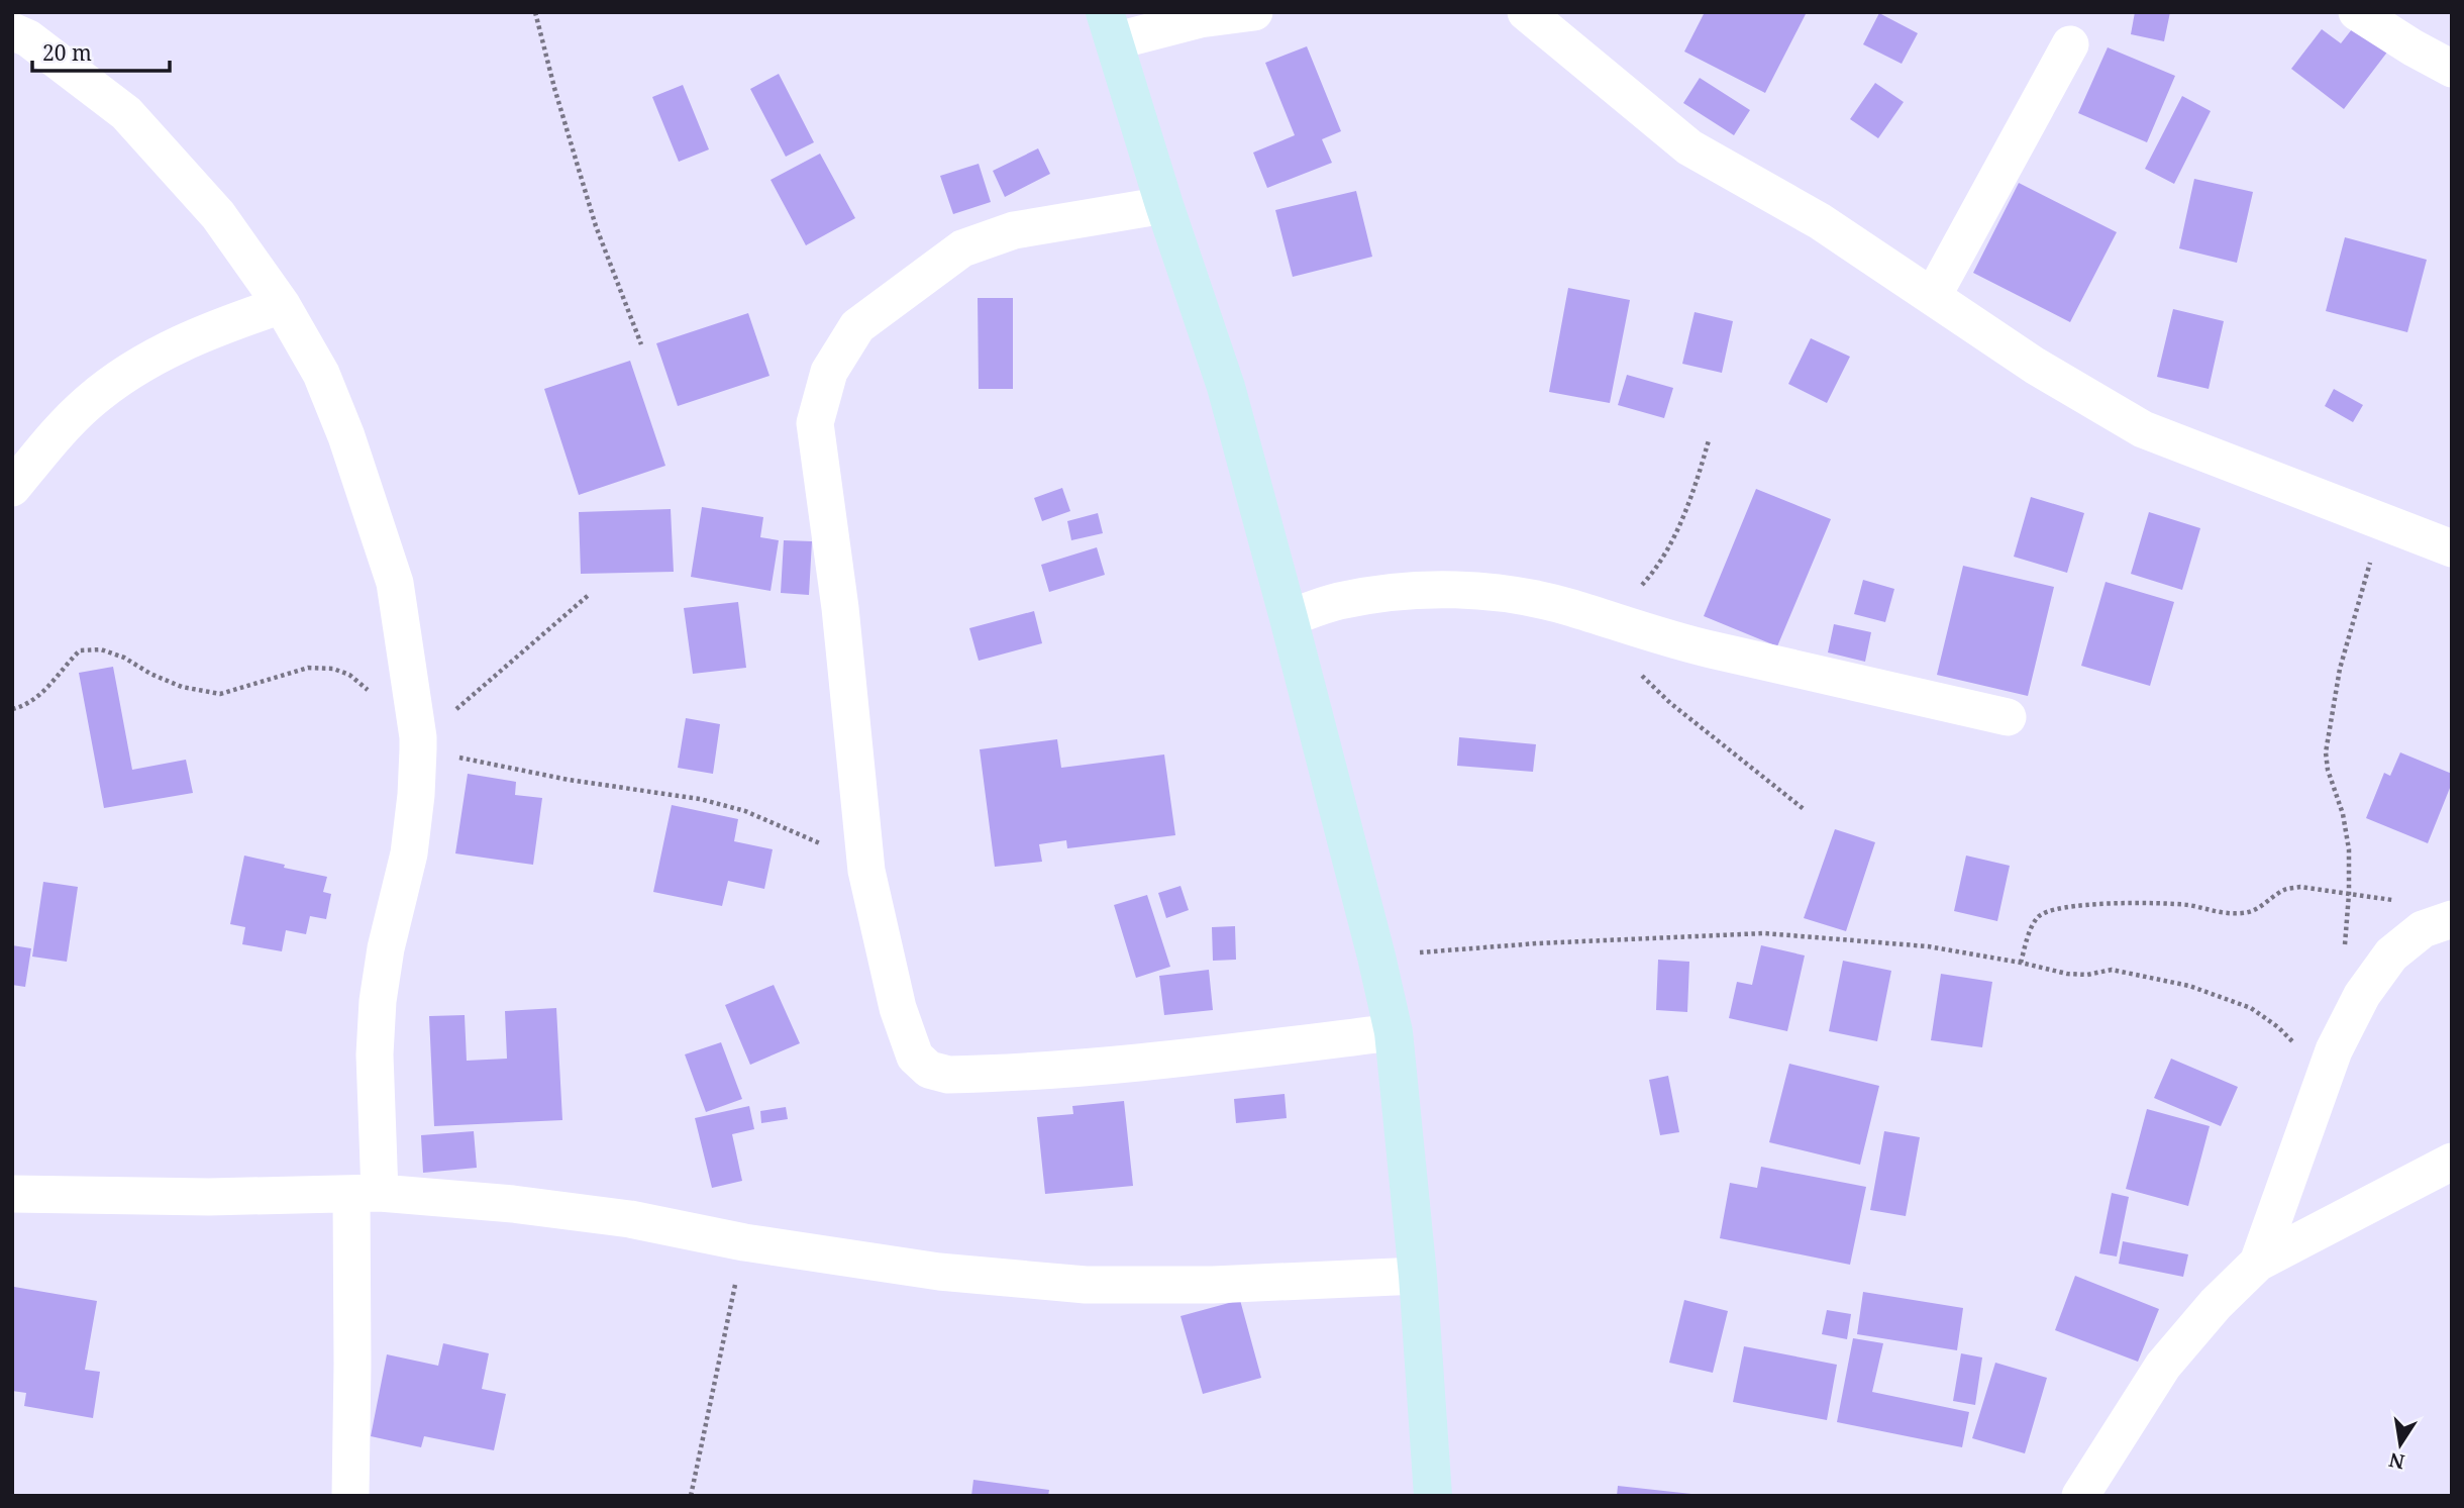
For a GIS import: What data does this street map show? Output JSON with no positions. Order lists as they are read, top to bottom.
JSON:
{
  "scale_bar": "20 m",
  "north": "bottom"
}
